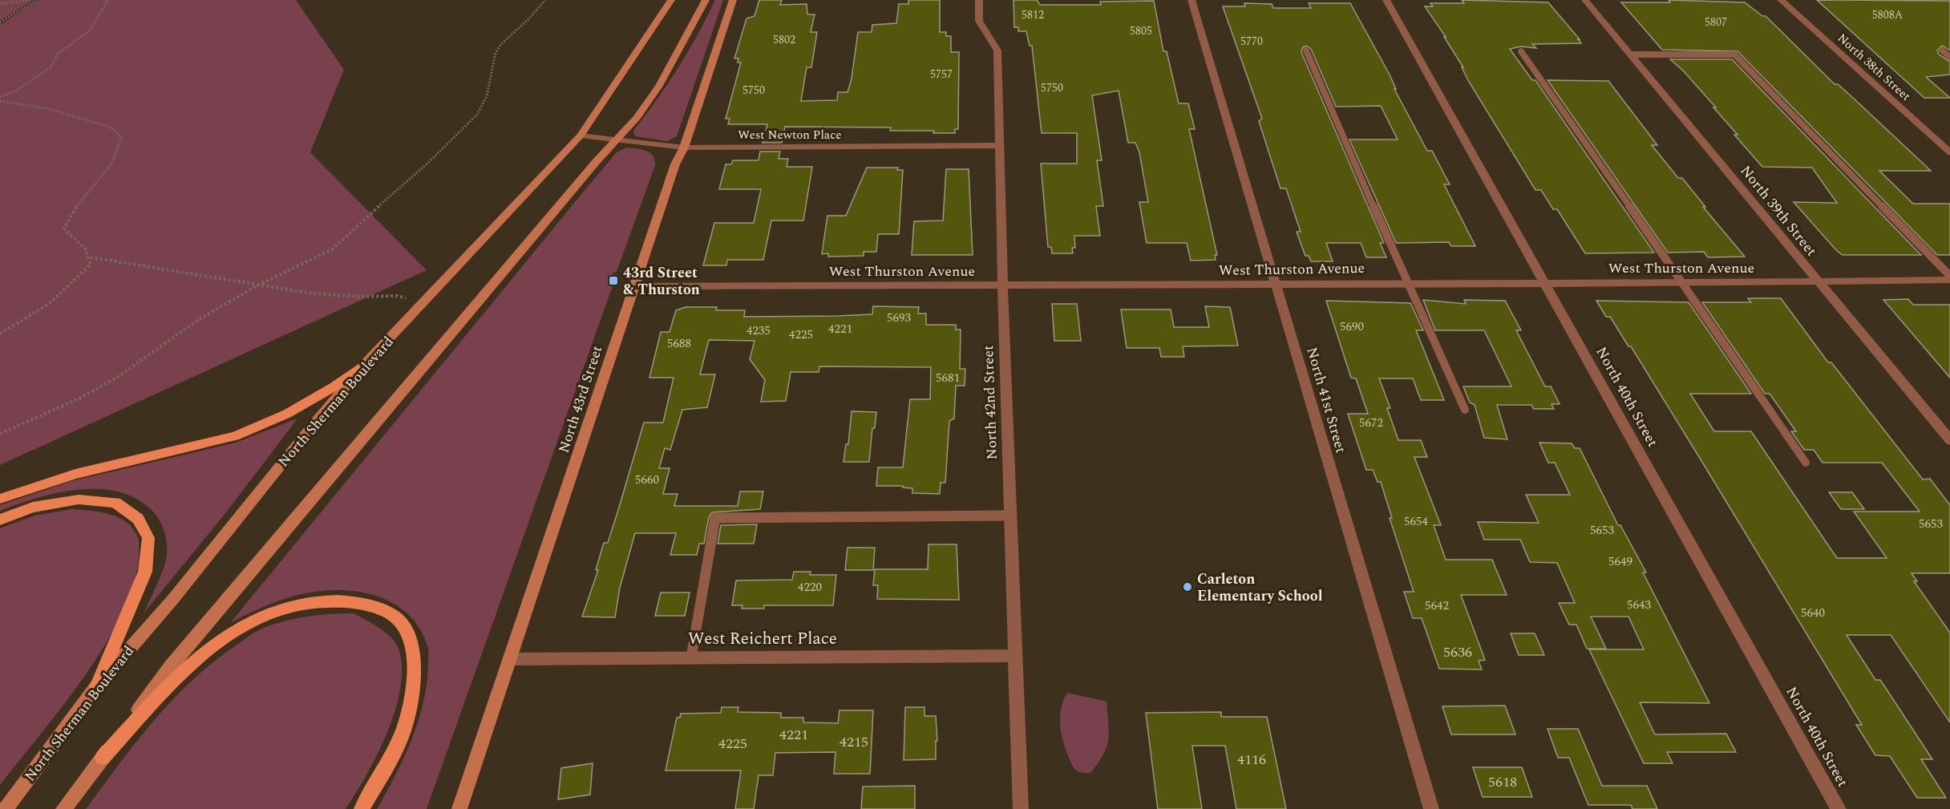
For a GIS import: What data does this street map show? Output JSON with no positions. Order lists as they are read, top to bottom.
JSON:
{
  "streets": {
    "main road": ["North 43rd Street", "North Sherman Boulevard"],
    "street": [
      "North 38th Street",
      "West Newton Place",
      "North 39th Street",
      "West Thurston Avenue",
      "North 40th Street",
      "North 41st Street",
      "North 42nd Street",
      "West Reichert Place"
    ]
  },
  "crossings": [
    ["West Newton Place", "North 43rd Street"],
    ["West Newton Place", "North Sherman Boulevard"],
    ["West Newton Place", "North 42nd Street"],
    ["North 39th Street", "West Thurston Avenue"],
    ["West Thurston Avenue", "North 40th Street"],
    ["West Thurston Avenue", "North 43rd Street"],
    ["West Thurston Avenue", "North 41st Street"],
    ["West Thurston Avenue", "North 42nd Street"],
    ["North 43rd Street", "West Reichert Place"],
    ["North 42nd Street", "West Reichert Place"]
  ],
  "places": {
    "transit": ["43rd Street & Thurston"],
    "other": ["Carleton Elementary School"]
  },
  "house_numbers": [
    "5812",
    "5808A",
    "5807",
    "5805",
    "5802",
    "5770",
    "5757",
    "5750",
    "5750",
    "5693",
    "5690",
    "4221",
    "4235",
    "4225",
    "5688",
    "5681",
    "5672",
    "5660",
    "5654",
    "5653",
    "5653",
    "5649",
    "4220",
    "5643",
    "5642",
    "5640",
    "5636",
    "4221",
    "4215",
    "4225",
    "4116",
    "5618"
  ]
}
